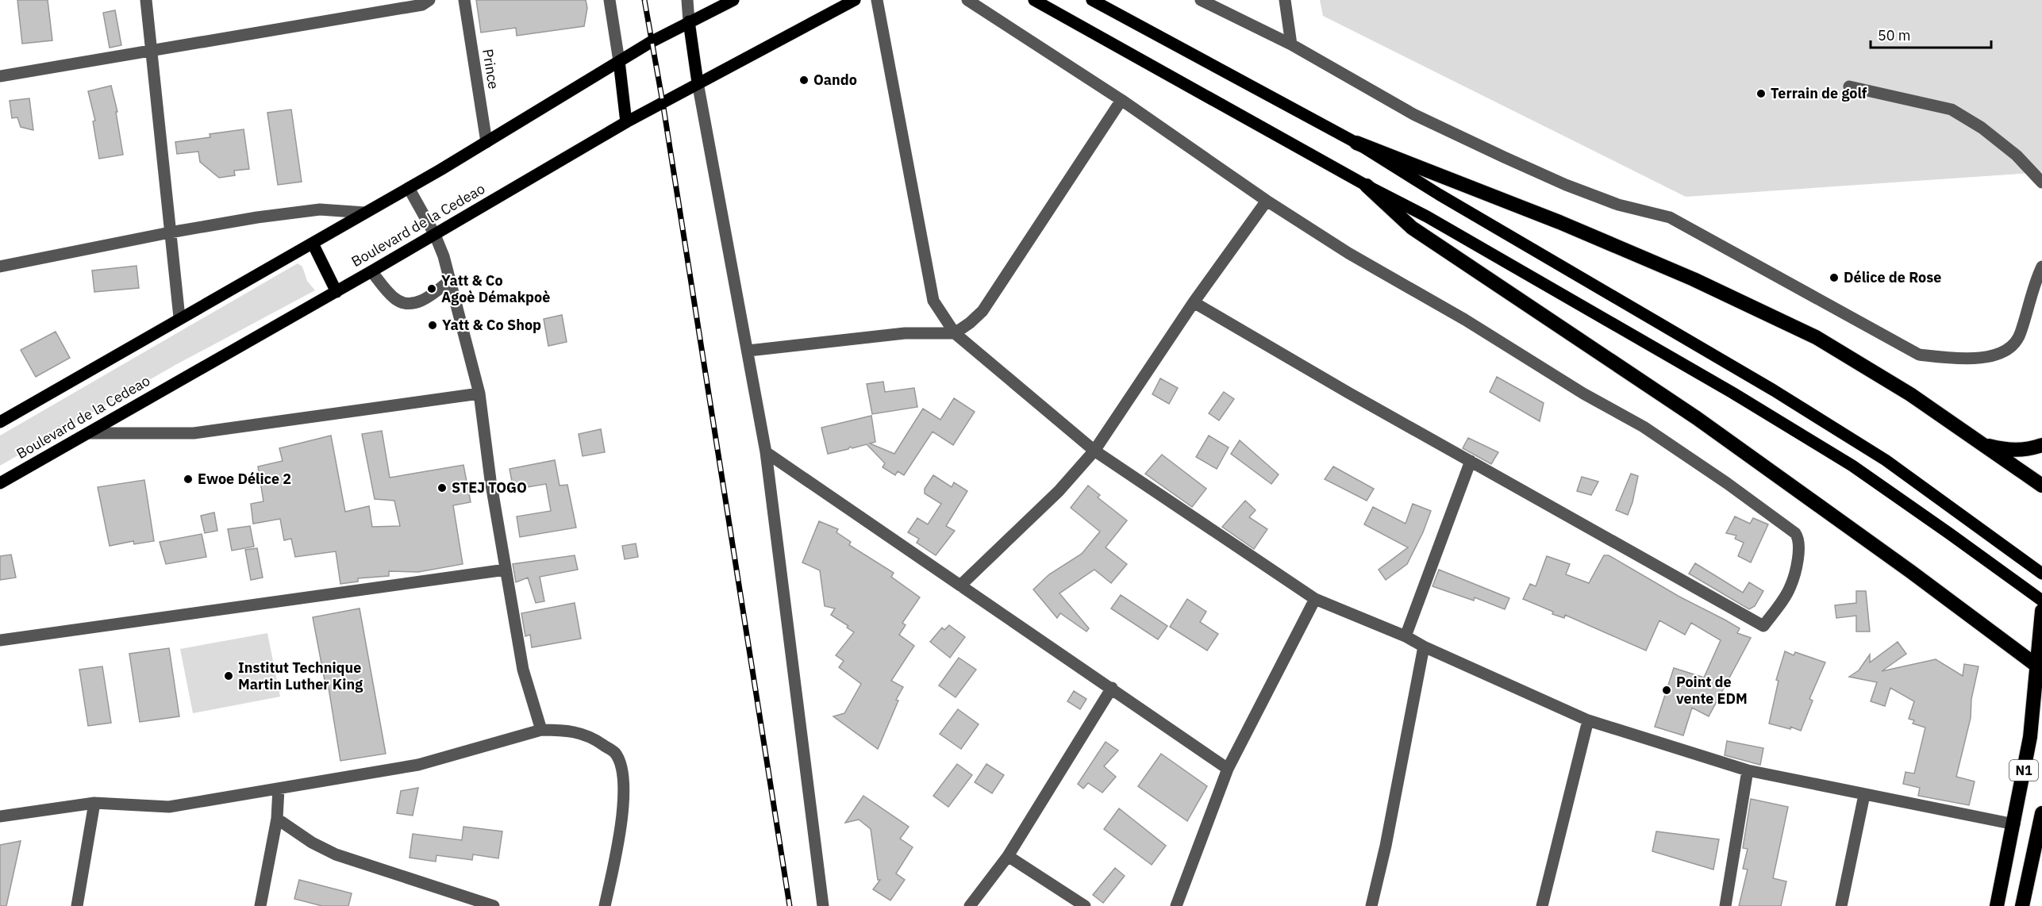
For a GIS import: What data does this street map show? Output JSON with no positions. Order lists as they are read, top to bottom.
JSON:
{
  "streets": {
    "highway": ["N1"],
    "main road": ["Boulevard de la Cedeao"],
    "street": ["Prince"]
  },
  "places": [
    "Oando",
    "Terrain de golf",
    "Délice de Rose",
    "Yatt & Co Agoè Démakpoè",
    "Yatt & Co Shop",
    "Ewoe Délice 2",
    "STEJ TOGO",
    "Institut Technique Martin Luther King",
    "Point de vente EDM"
  ],
  "scale_bar": "50 m"
}
